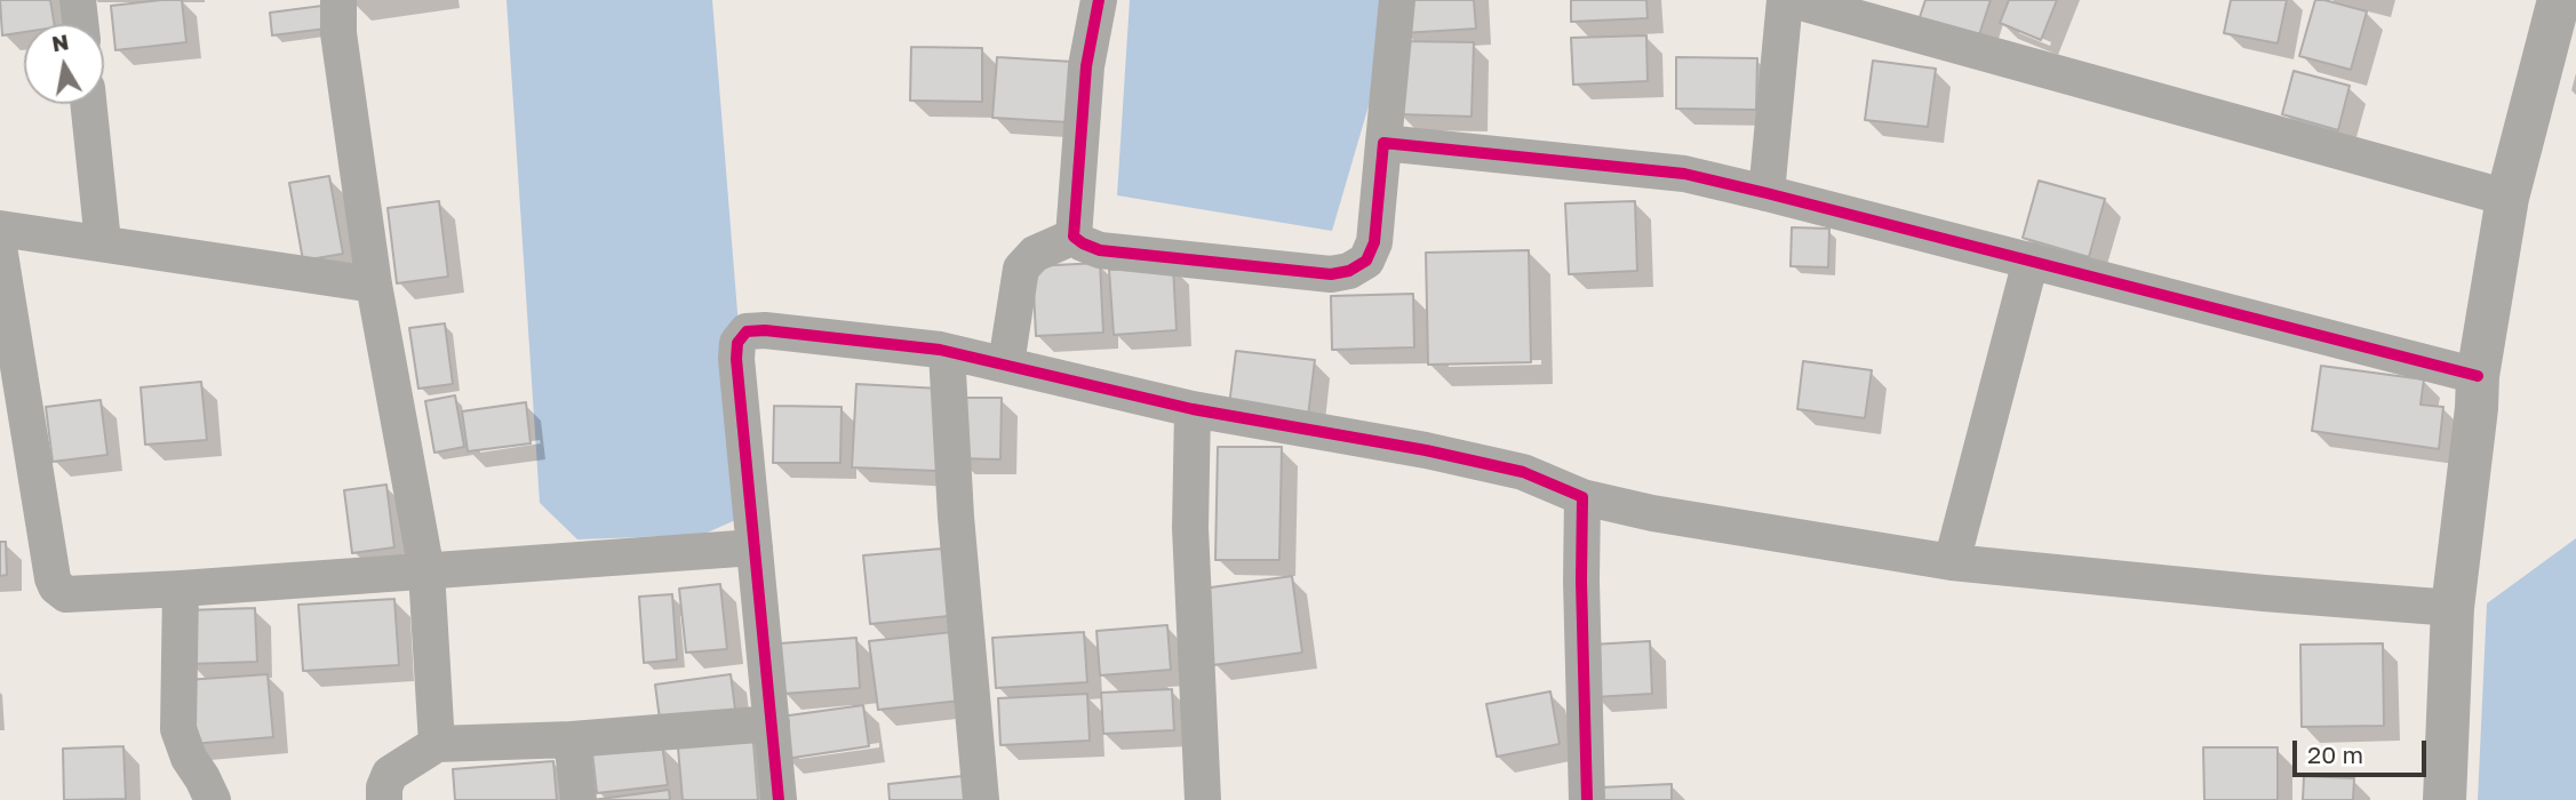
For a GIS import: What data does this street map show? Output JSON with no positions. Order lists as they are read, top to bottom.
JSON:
{
  "scale_bar": "20 m",
  "north": "top"
}
